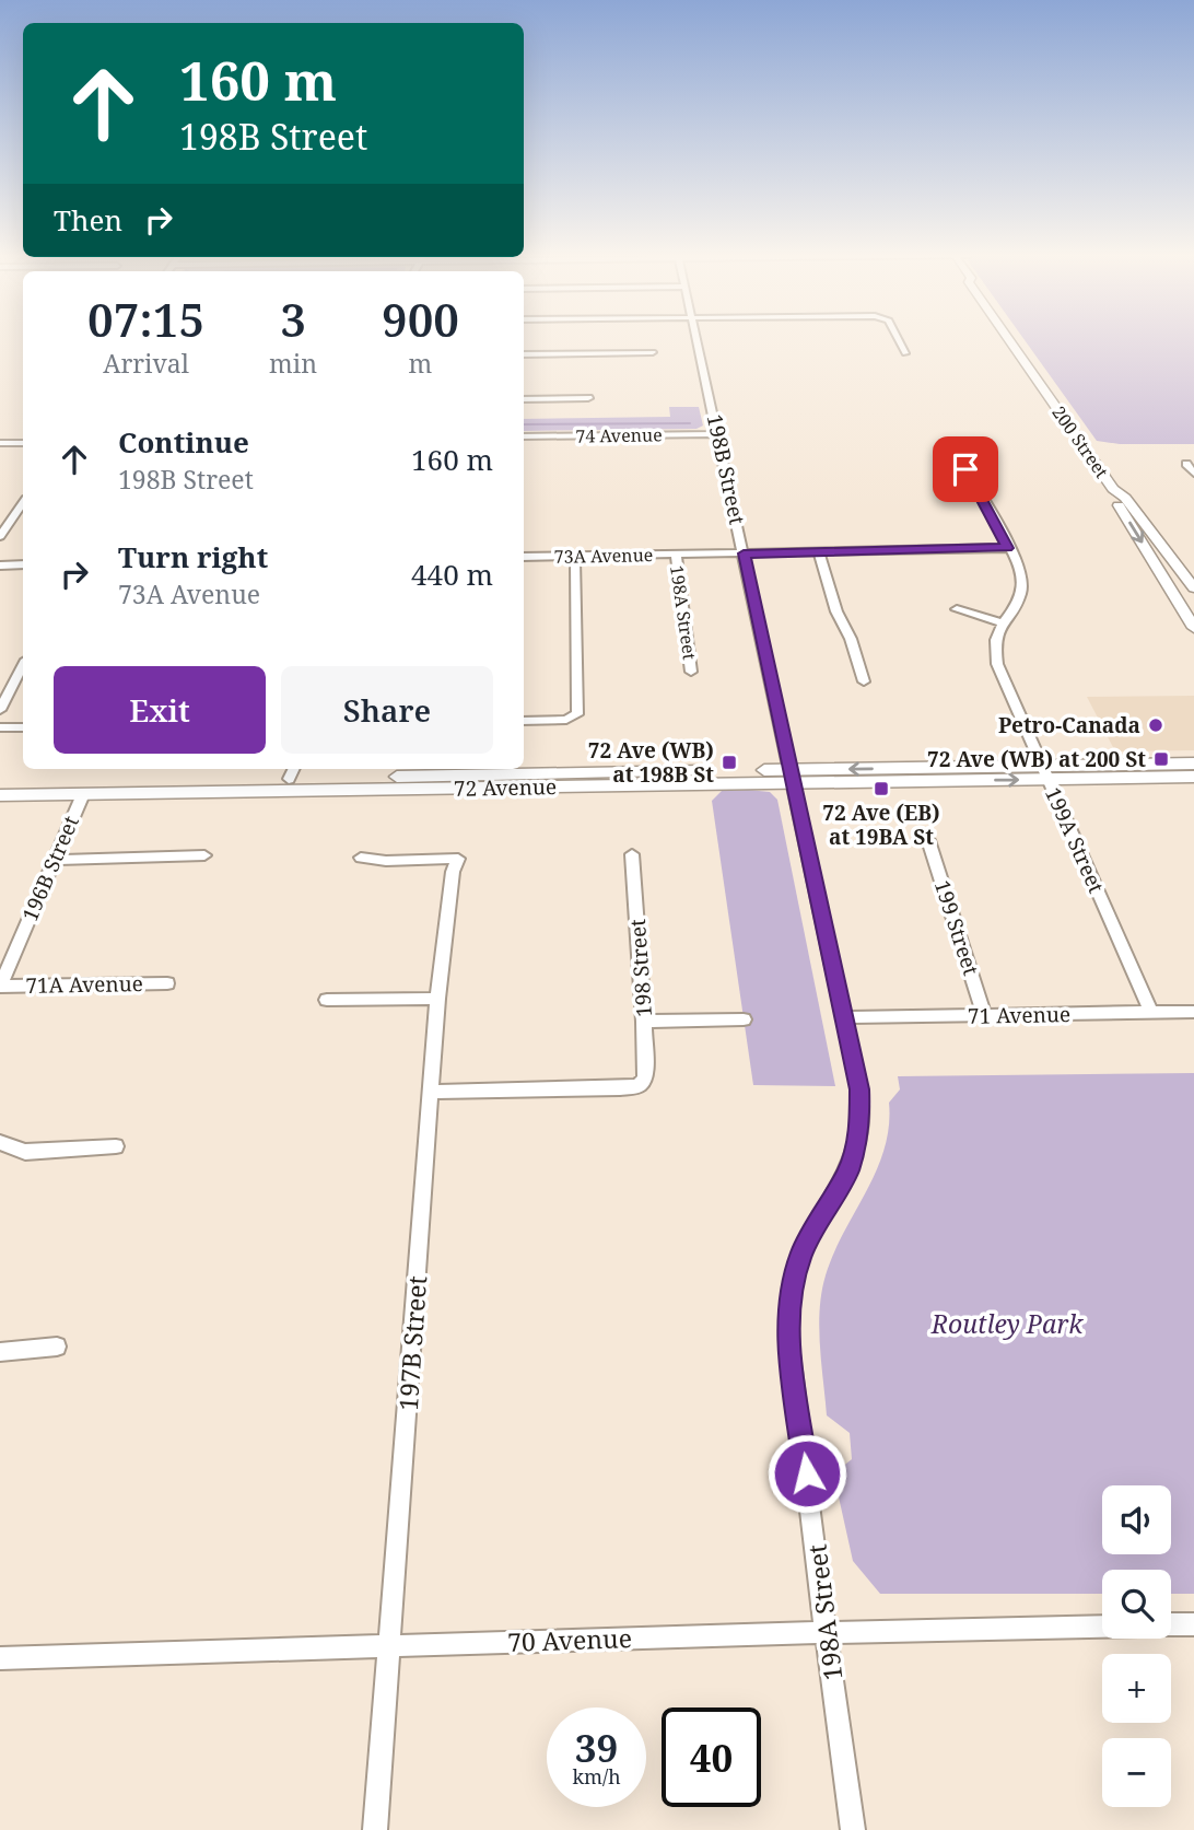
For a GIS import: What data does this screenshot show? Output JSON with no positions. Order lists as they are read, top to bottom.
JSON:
{
  "streets": {
    "main road": ["200 Street", "72 Avenue"],
    "street": [
      "74 Avenue",
      "198B Street",
      "73A Avenue",
      "198A Street",
      "199A Street",
      "196B Street",
      "199 Street",
      "198 Street",
      "71A Avenue",
      "71 Avenue",
      "197B Street",
      "70 Avenue"
    ]
  },
  "crossings": [
    ["74 Avenue", "198B Street"],
    ["198B Street", "73A Avenue"],
    ["198B Street", "198A Street"],
    ["198B Street", "72 Avenue"],
    ["198B Street", "71 Avenue"],
    ["73A Avenue", "198A Street"],
    ["73A Avenue", "199A Street"],
    ["198A Street", "70 Avenue"],
    ["72 Avenue", "199A Street"],
    ["72 Avenue", "196B Street"],
    ["199A Street", "71 Avenue"],
    ["196B Street", "71A Avenue"],
    ["199 Street", "71 Avenue"],
    ["198 Street", "197B Street"],
    ["197B Street", "70 Avenue"]
  ],
  "parks": ["Routley Park"],
  "places": {
    "other": ["Petro-Canada"],
    "transit": ["72 Ave (WB) at 200 St", "72 Ave (WB) at 198B St", "72 Ave (EB) at 19BA St"]
  },
  "page": {
    "turn": ["160 m", "198B Street"],
    "then": "Then",
    "eta": [
      "07:15",
      "Arrival",
      "3",
      "min",
      "900",
      "m"
    ],
    "list": [
      {
        "name": "Continue",
        "note": "198B Street",
        "value": "160 m"
      },
      {
        "name": "Turn right",
        "note": "73A Avenue",
        "value": "440 m"
      }
    ],
    "buttons": ["Exit", "Share"],
    "map_buttons": ["+", "−"],
    "speed": "39 km/h",
    "limit": "40"
  }
}
